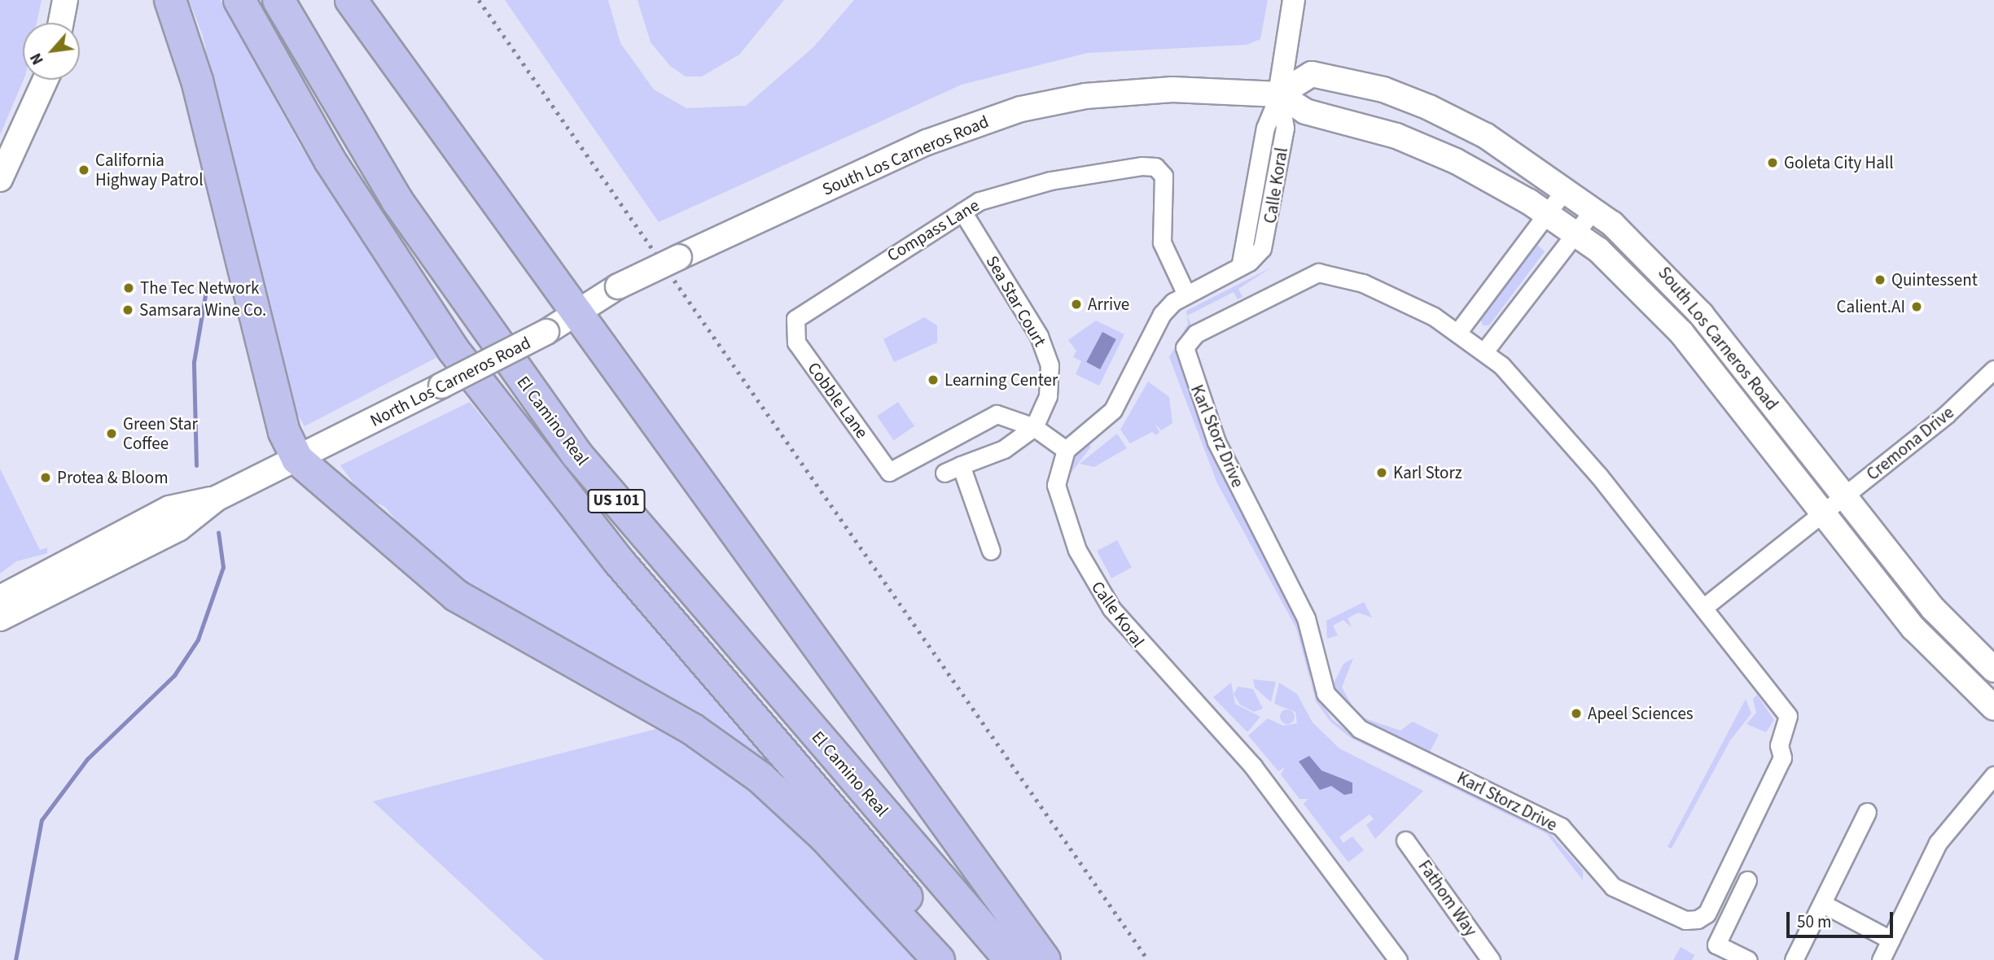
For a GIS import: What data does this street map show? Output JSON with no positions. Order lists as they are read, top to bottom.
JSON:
{
  "streets": {
    "highway": ["El Camino Real", "US 101"],
    "main road": ["South Los Carneros Road", "North Los Carneros Road"],
    "street": [
      "Calle Koral",
      "Compass Lane",
      "Sea Star Court",
      "Cobble Lane",
      "Karl Storz Drive",
      "Cremona Drive",
      "Fathom Way"
    ]
  },
  "crossings": [
    ["South Los Carneros Road", "Calle Koral"],
    ["South Los Carneros Road", "North Los Carneros Road"],
    ["South Los Carneros Road", "Cremona Drive"],
    ["Calle Koral", "Compass Lane"],
    ["Compass Lane", "Sea Star Court"],
    ["Compass Lane", "Cobble Lane"],
    ["Sea Star Court", "Cobble Lane"],
    ["Karl Storz Drive", "Cremona Drive"]
  ],
  "places": [
    "Goleta City Hall",
    "California Highway Patrol",
    "Quintessent",
    "The Tec Network",
    "Arrive",
    "Calient.AI",
    "Samsara Wine Co.",
    "Learning Center",
    "Green Star Coffee",
    "Karl Storz",
    "Protea & Bloom",
    "Apeel Sciences"
  ],
  "scale_bar": "50 m",
  "north": "bottom left"
}
